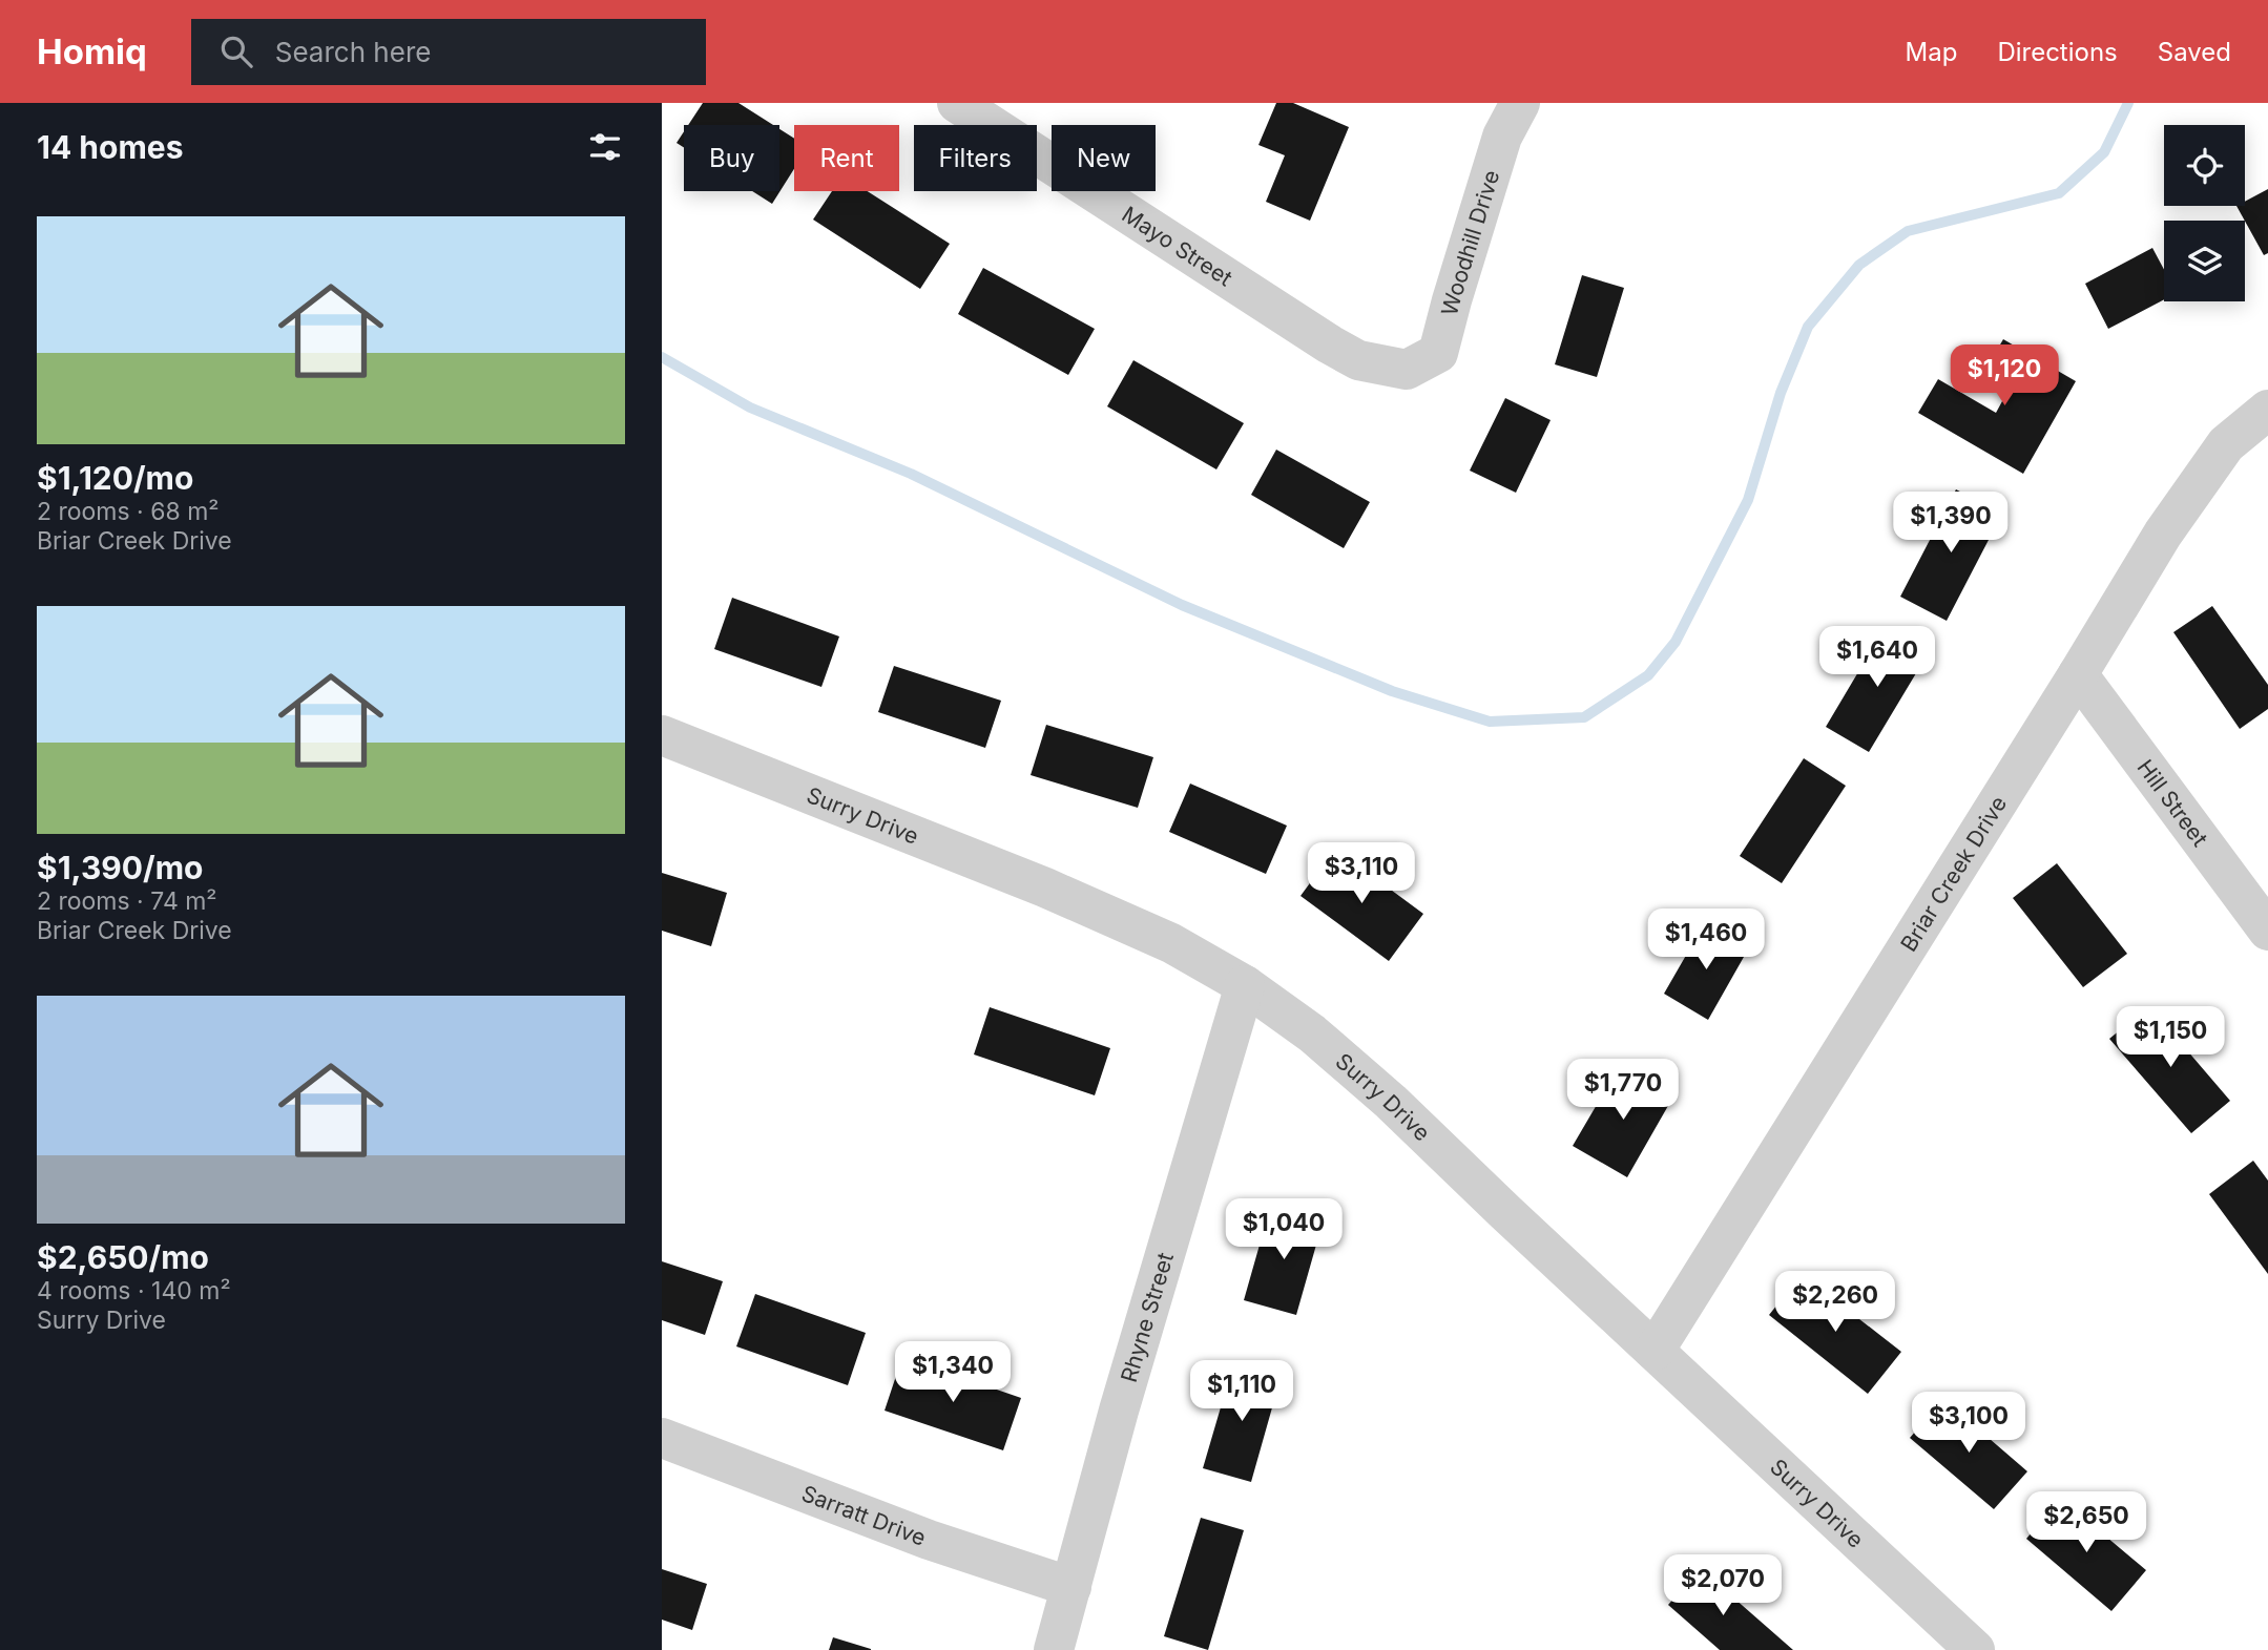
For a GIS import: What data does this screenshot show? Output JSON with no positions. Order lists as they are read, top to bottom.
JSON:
{
  "streets": {
    "street": [
      "Woodhill Drive",
      "Mayo Street",
      "Hill Street",
      "Surry Drive",
      "Briar Creek Drive",
      "Rhyne Street",
      "Sarratt Drive"
    ]
  },
  "crossings": [
    ["Woodhill Drive", "Mayo Street"],
    ["Hill Street", "Briar Creek Drive"],
    ["Surry Drive", "Briar Creek Drive"],
    ["Surry Drive", "Rhyne Street"],
    ["Rhyne Street", "Sarratt Drive"]
  ],
  "page": {
    "header": "Homiq",
    "search": "Search here",
    "nav": ["Map", "Directions", "Saved"],
    "heading": "14 homes",
    "chip": [
      "Buy",
      "Rent",
      "Filters",
      "New"
    ],
    "list": [
      {
        "name": "$1,120/mo",
        "note": "2 rooms · 68 m² · Briar Creek Drive"
      },
      {
        "name": "$1,390/mo",
        "note": "2 rooms · 74 m² · Briar Creek Drive"
      },
      {
        "name": "$2,650/mo",
        "note": "4 rooms · 140 m² · Surry Drive"
      }
    ],
    "price": [
      "$1,120",
      "$1,390",
      "$1,640",
      "$3,110",
      "$1,460",
      "$1,150",
      "$1,770",
      "$1,040",
      "$2,260",
      "$1,340",
      "$1,110",
      "$3,100",
      "$2,650",
      "$2,070"
    ]
  }
}
